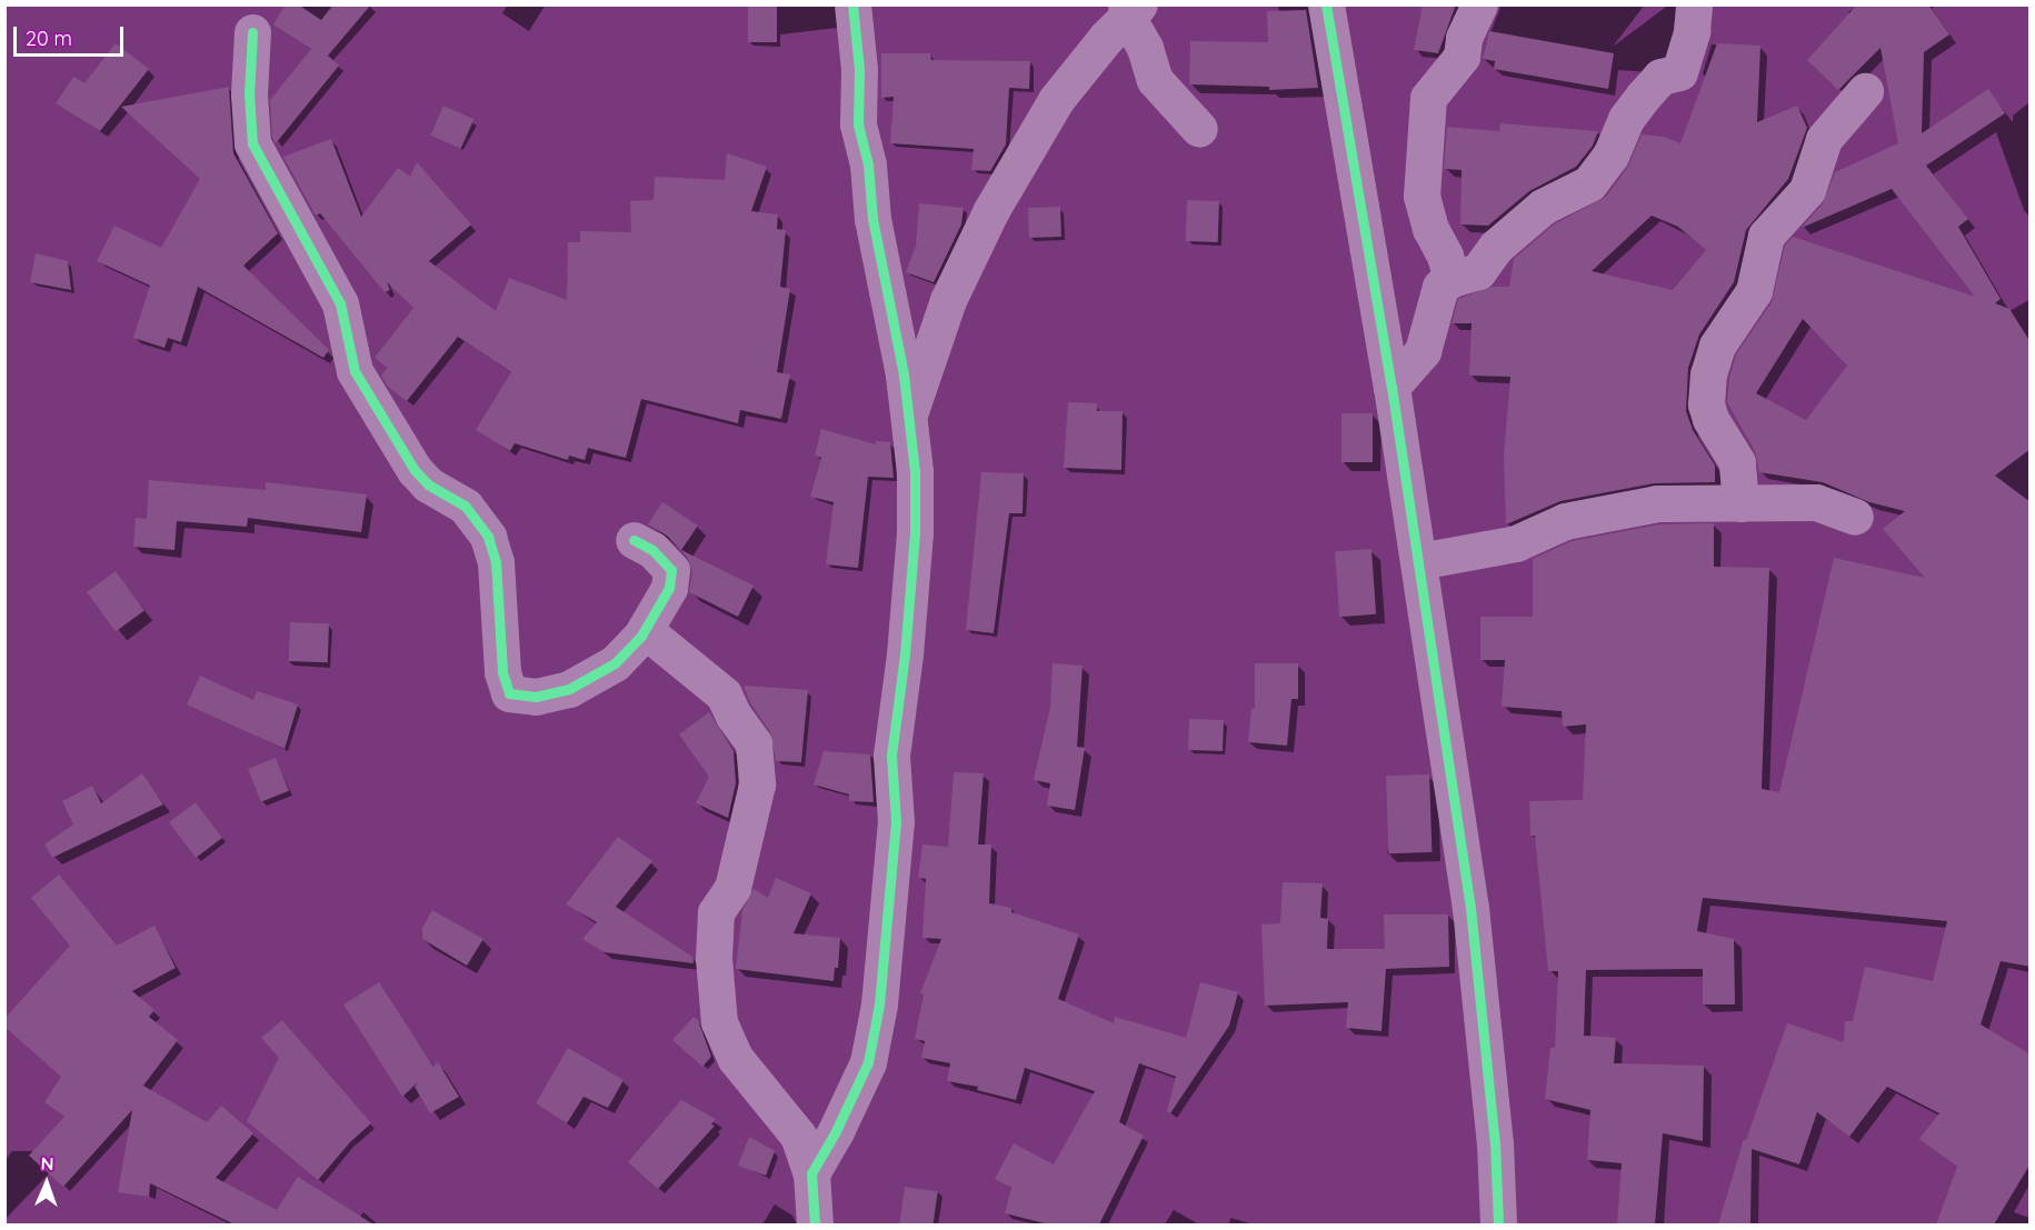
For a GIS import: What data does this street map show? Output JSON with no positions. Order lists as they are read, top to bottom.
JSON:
{
  "scale_bar": "20 m",
  "north": "top"
}
